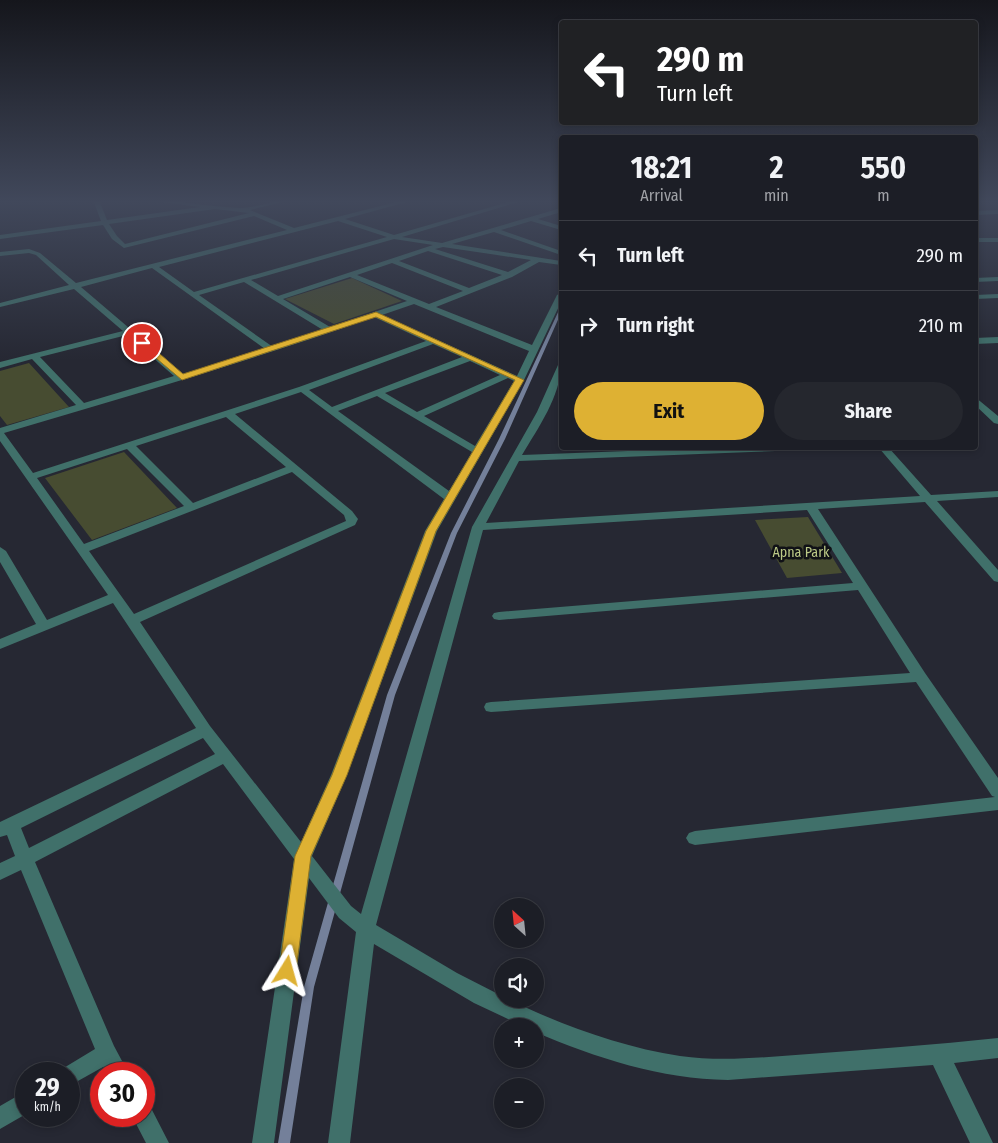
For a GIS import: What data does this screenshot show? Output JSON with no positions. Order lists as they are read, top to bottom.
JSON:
{
  "parks": ["Apna Park"],
  "north": "top left",
  "page": {
    "turn": ["290 m", "Turn left"],
    "eta": [
      "18:21",
      "Arrival",
      "2",
      "min",
      "550",
      "m"
    ],
    "list": [
      {
        "name": "Turn left",
        "value": "290 m"
      },
      {
        "name": "Turn right",
        "value": "210 m"
      }
    ],
    "buttons": ["Exit", "Share"],
    "map_buttons": ["+", "−"],
    "speed": "29 km/h",
    "limit": "30"
  }
}
